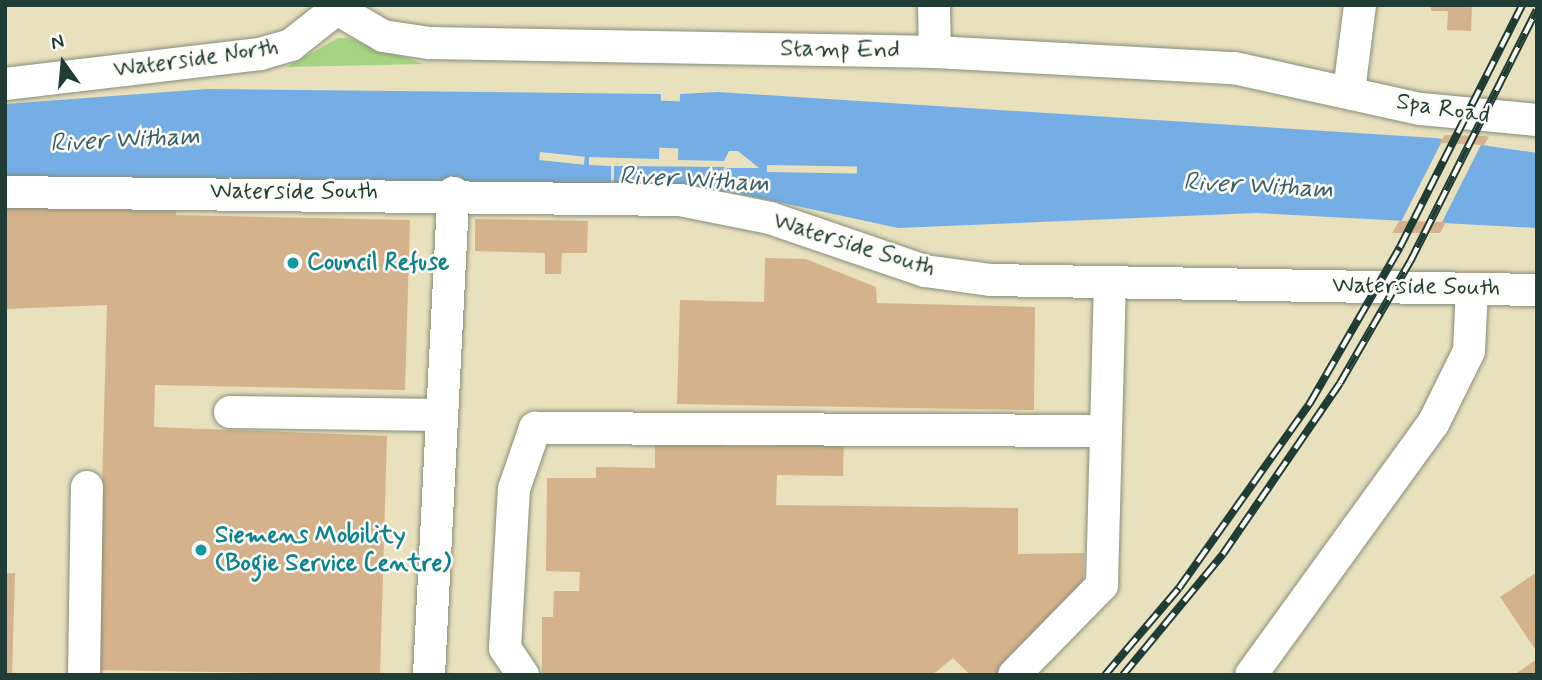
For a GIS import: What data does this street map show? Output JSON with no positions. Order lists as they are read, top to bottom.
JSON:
{
  "streets": {
    "street": [
      "Stamp End",
      "Waterside North",
      "Spa Road",
      "Waterside South"
    ]
  },
  "crossings": [
    ["Stamp End", "Waterside North"],
    ["Stamp End", "Spa Road"]
  ],
  "water": ["River Witham"],
  "places": ["Council Refuse", "Siemens Mobility (Bogie Service Centre)"],
  "north": "top"
}
